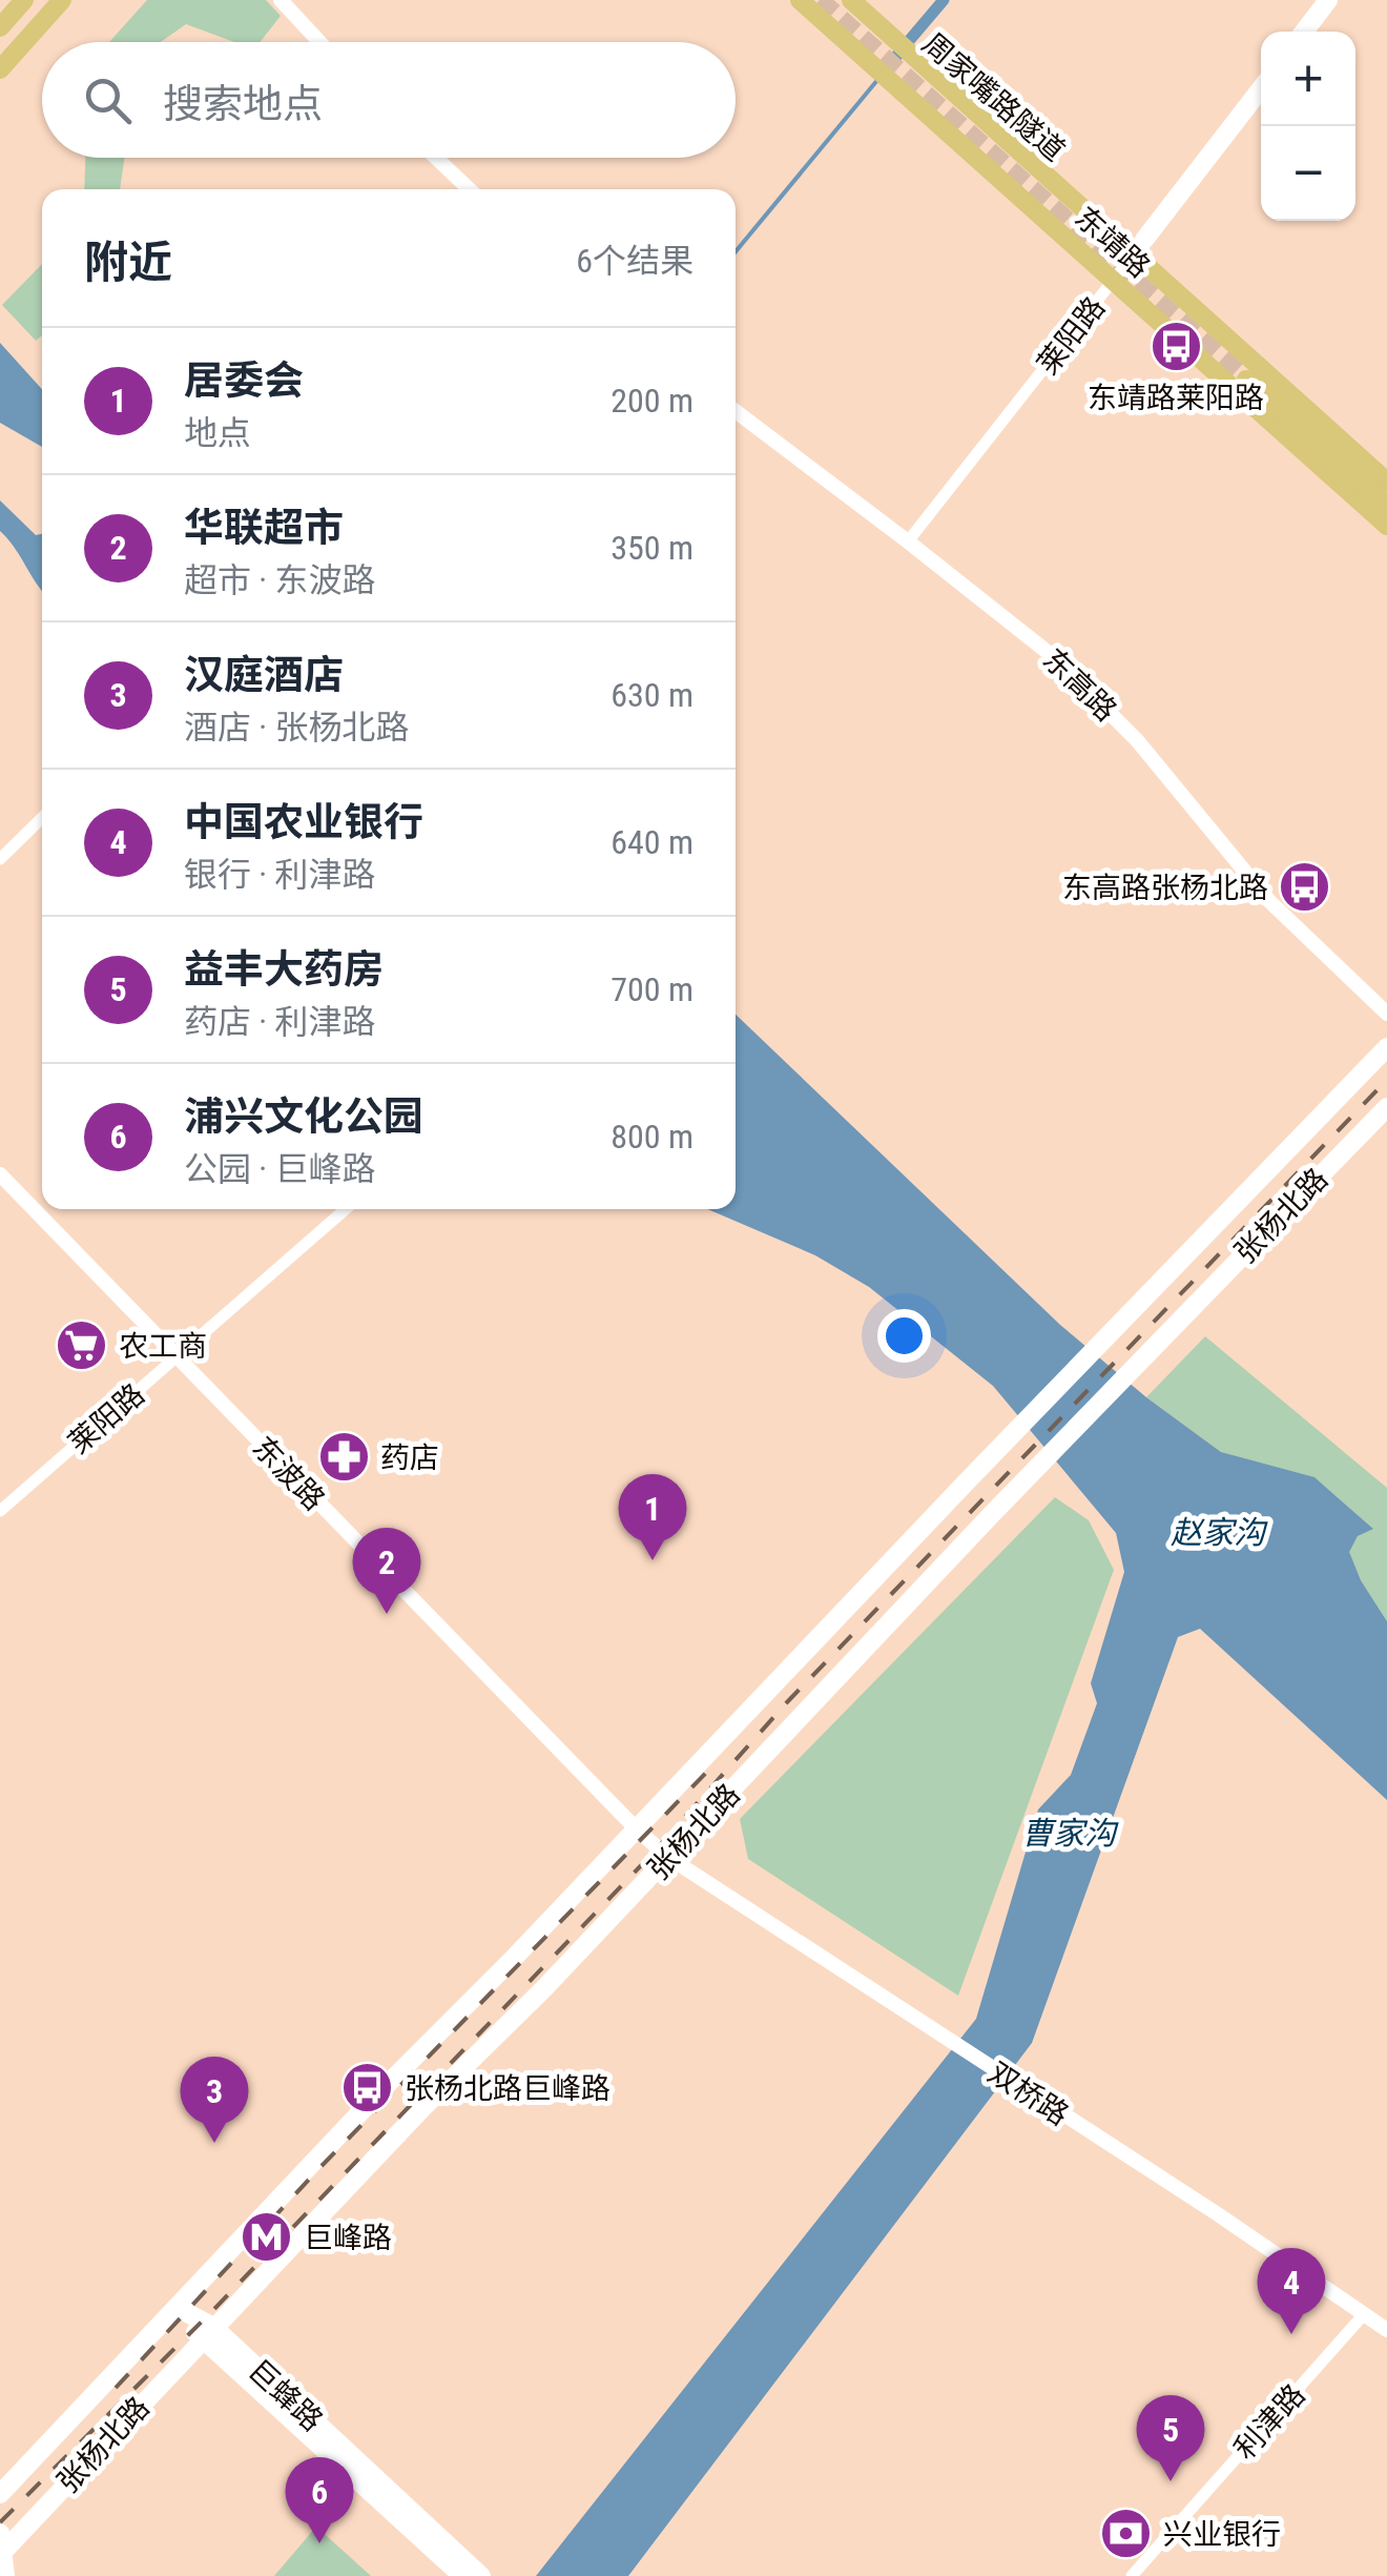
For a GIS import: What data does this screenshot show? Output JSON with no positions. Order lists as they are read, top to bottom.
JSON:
{
  "streets": {
    "main road": [
      "周家嘴路隧道",
      "东靖路",
      "莱阳路",
      "张杨北路",
      "巨蜂路"
    ],
    "street": [
      "东高路",
      "东波路",
      "双桥路",
      "利津路"
    ]
  },
  "crossings": [
    ["周家嘴路隧道", "东靖路"],
    ["东靖路", "莱阳路"],
    ["莱阳路", "东高路"],
    ["莱阳路", "东波路"],
    ["张杨北路", "东波路"],
    ["张杨北路", "双桥路"],
    ["张杨北路", "巨蜂路"],
    ["东波路", "双桥路"],
    ["双桥路", "利津路"]
  ],
  "water": ["赵家沟", "曹家沟"],
  "places": {
    "bus stop": ["东靖路莱阳路", "东高路张杨北路", "张杨北路巨峰路"],
    "supermarket": ["农工商"],
    "pharmacy": ["药店"],
    "metro station": ["巨峰路"],
    "bank": ["兴业银行"]
  },
  "page": {
    "map_buttons": ["+", "−"],
    "search": "搜索地点",
    "heading": ["附近", "6个结果"],
    "list": [
      {
        "mark": "1",
        "name": "居委会",
        "note": "地点",
        "value": "200 m"
      },
      {
        "mark": "2",
        "name": "华联超市",
        "note": "超市 · 东波路",
        "value": "350 m"
      },
      {
        "mark": "3",
        "name": "汉庭酒店",
        "note": "酒店 · 张杨北路",
        "value": "630 m"
      },
      {
        "mark": "4",
        "name": "中国农业银行",
        "note": "银行 · 利津路",
        "value": "640 m"
      },
      {
        "mark": "5",
        "name": "益丰大药房",
        "note": "药店 · 利津路",
        "value": "700 m"
      },
      {
        "mark": "6",
        "name": "浦兴文化公园",
        "note": "公园 · 巨峰路",
        "value": "800 m"
      }
    ],
    "pins": [
      "1",
      "2",
      "3",
      "4",
      "5",
      "6"
    ]
  }
}
